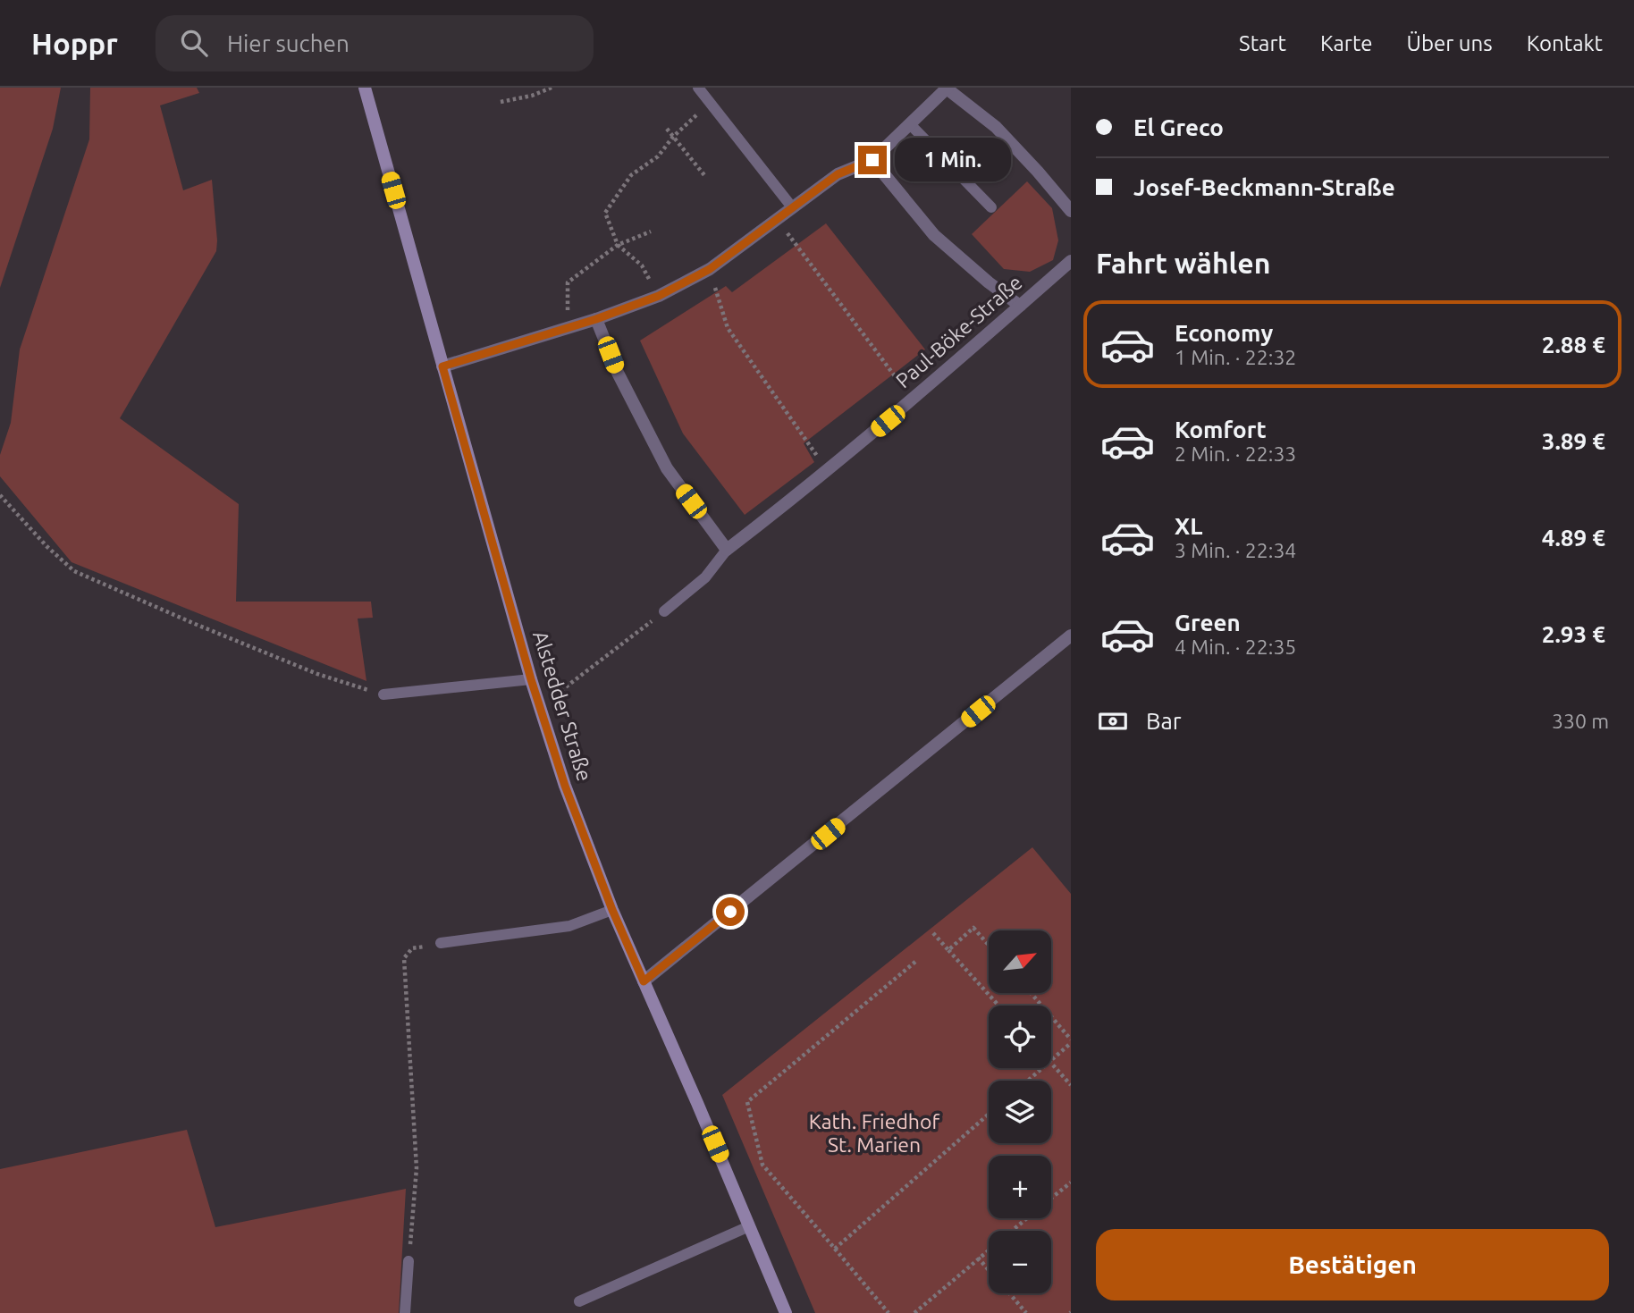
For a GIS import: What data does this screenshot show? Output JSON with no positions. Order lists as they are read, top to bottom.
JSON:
{
  "streets": {
    "street": ["Paul-Böke-Straße", "Alstedder Straße"]
  },
  "parks": ["Kath. Friedhof St. Marien"],
  "north": "top right",
  "page": {
    "header": "Hoppr",
    "search": "Hier suchen",
    "nav": [
      "Start",
      "Karte",
      "Über uns",
      "Kontakt"
    ],
    "banner": ["El Greco", "Josef-Beckmann-Straße"],
    "bubble": "1 Min.",
    "heading": "Fahrt wählen",
    "list": [
      {
        "name": "Economy",
        "note": "1 Min. · 22:32",
        "value": "2.88 €"
      },
      {
        "name": "Komfort",
        "note": "2 Min. · 22:33",
        "value": "3.89 €"
      },
      {
        "name": "XL",
        "note": "3 Min. · 22:34",
        "value": "4.89 €"
      },
      {
        "name": "Green",
        "note": "4 Min. · 22:35",
        "value": "2.93 €"
      }
    ],
    "pay": ["Bar", "330 m"],
    "map_buttons": ["+", "−"],
    "buttons": "Bestätigen"
  }
}
